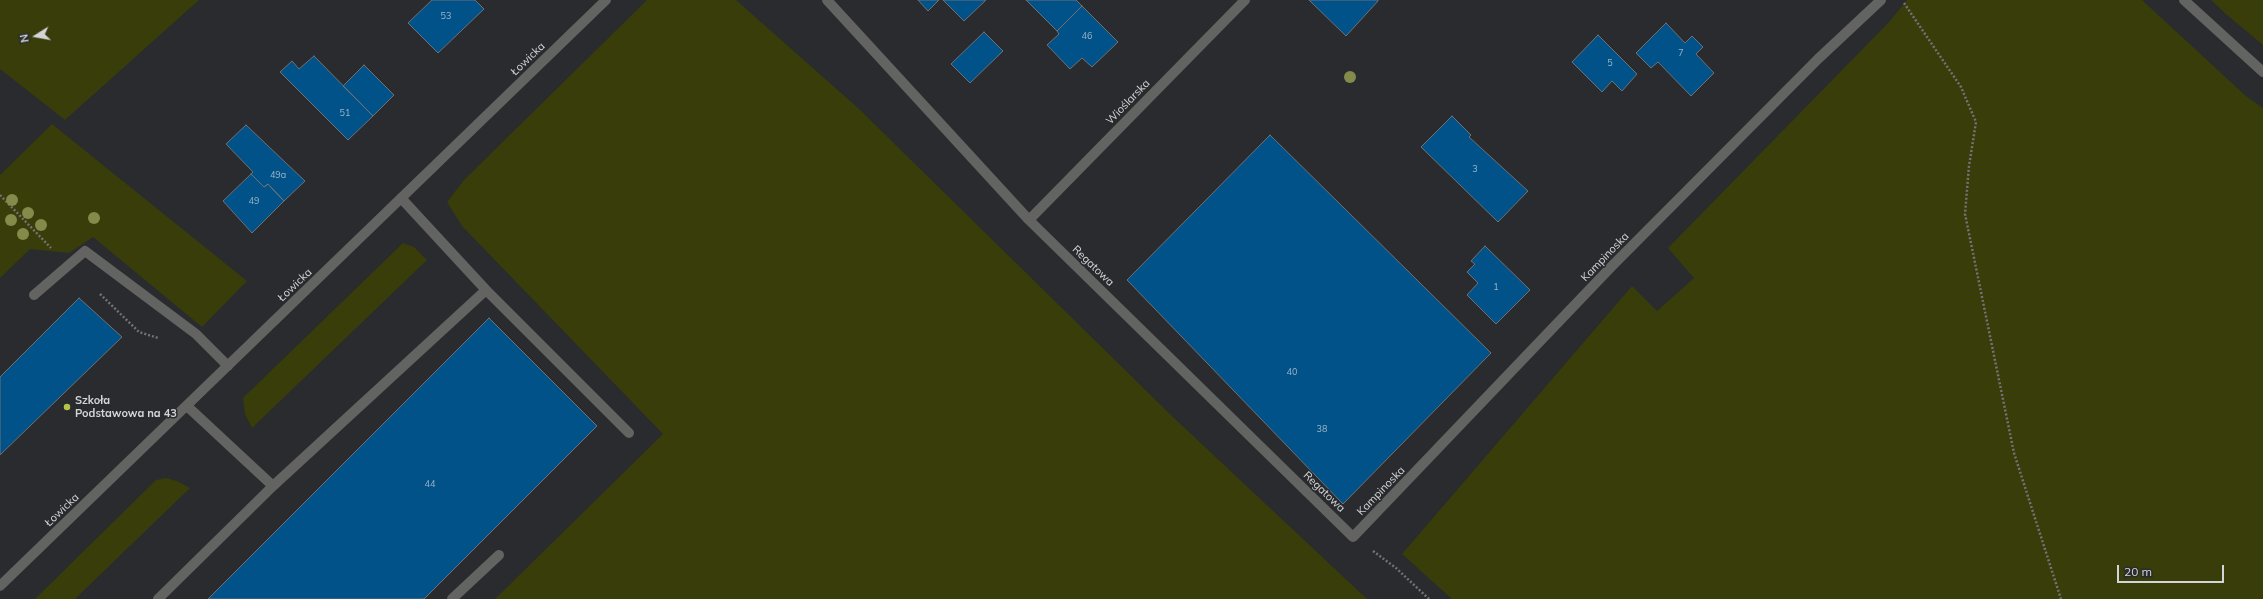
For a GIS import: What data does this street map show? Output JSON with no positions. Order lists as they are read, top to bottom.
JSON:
{
  "streets": {
    "street": [
      "Łowicka",
      "Wioślarska",
      "Kampinoska",
      "Regatowa"
    ]
  },
  "crossings": [
    ["Wioślarska", "Regatowa"],
    ["Kampinoska", "Regatowa"]
  ],
  "places": ["Szkoła Podstawowa na 43"],
  "house_numbers": [
    "53",
    "46",
    "7",
    "5",
    "51",
    "3",
    "49a",
    "49",
    "1",
    "40",
    "38",
    "44"
  ],
  "scale_bar": "20 m",
  "north": "left"
}
